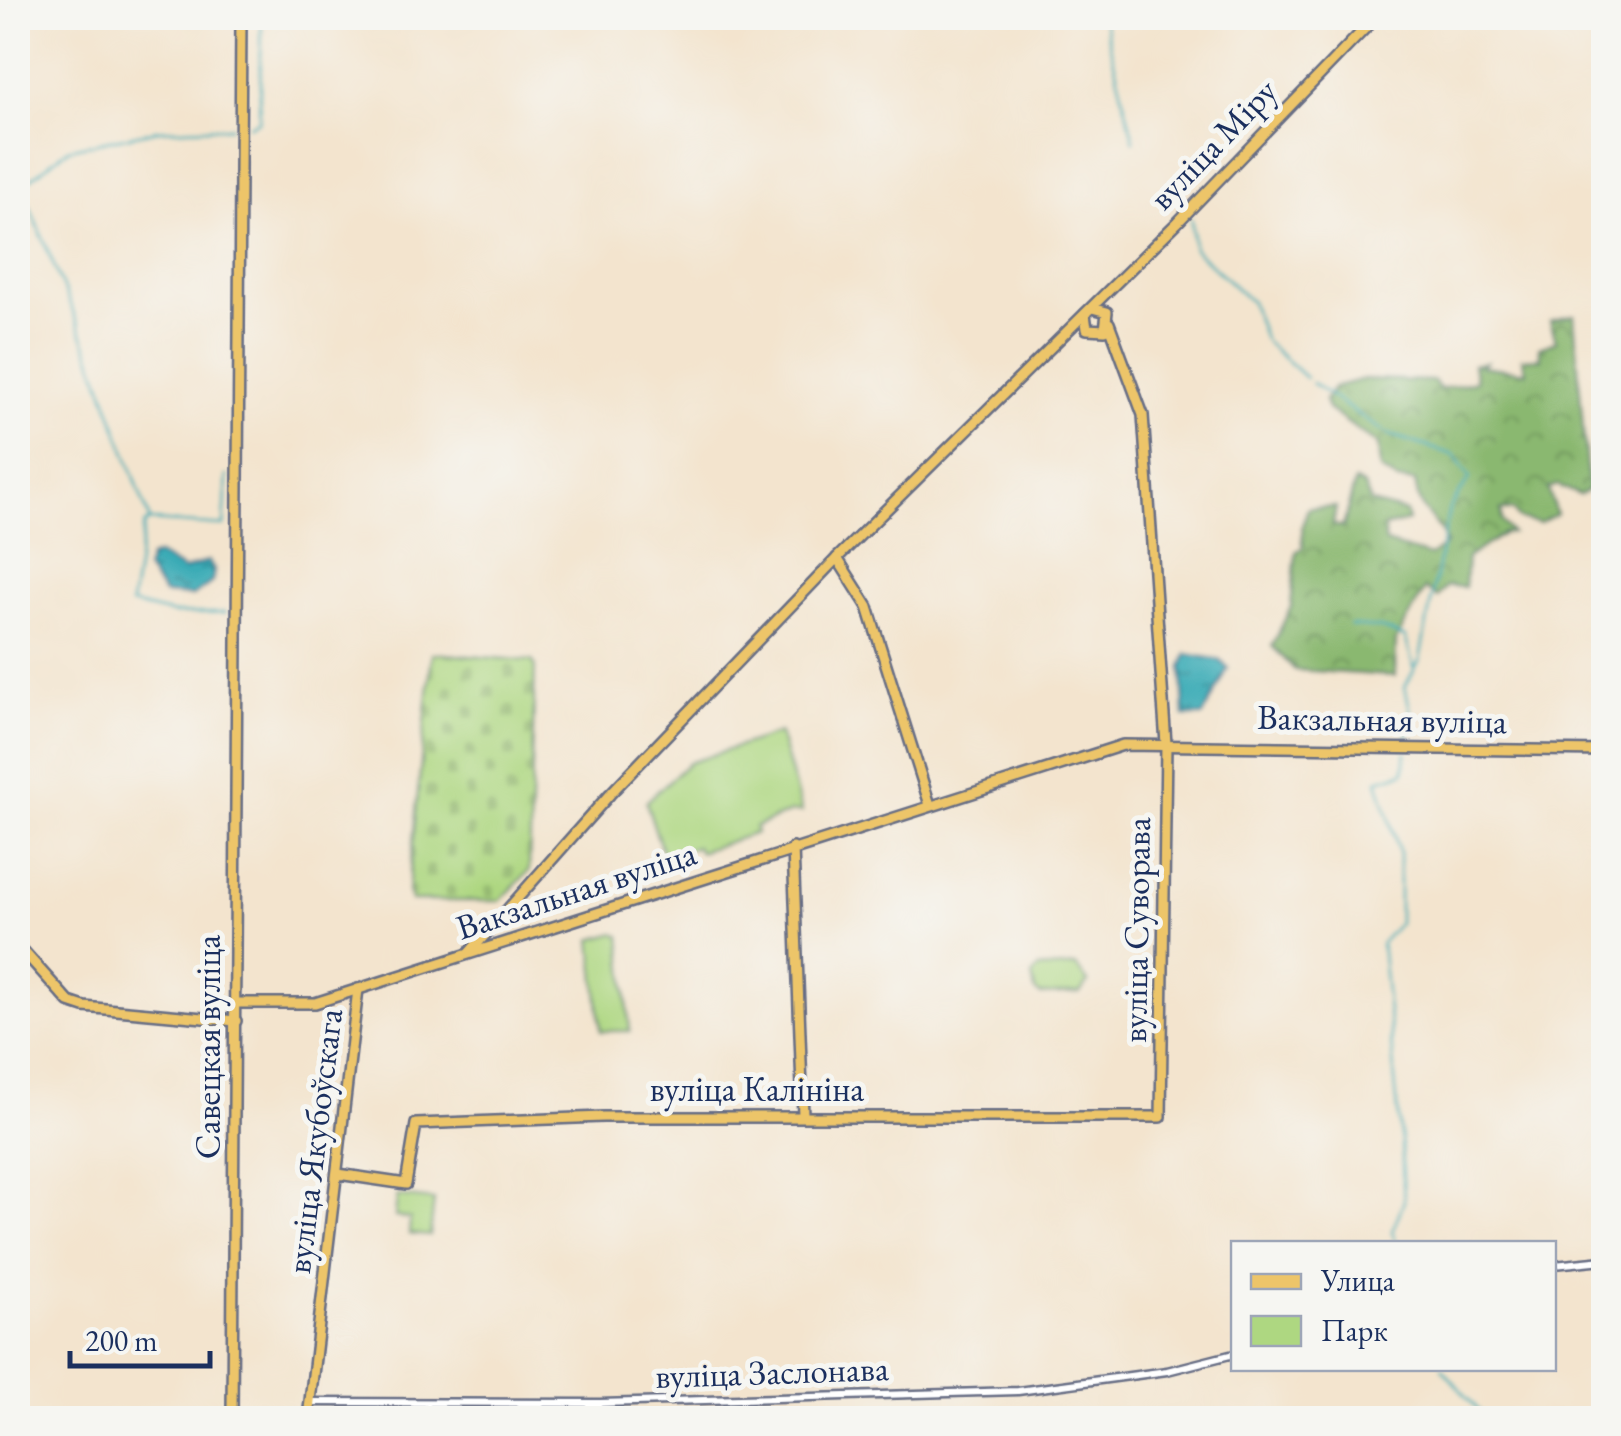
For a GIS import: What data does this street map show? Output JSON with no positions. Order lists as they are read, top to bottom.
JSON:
{
  "streets": {
    "main road": [
      "вуліца Міру",
      "Вакзальная вуліца",
      "вуліца Суворава",
      "Савецкая вуліца",
      "вуліца Калініна",
      "вуліца Якубоўскага"
    ],
    "street": ["вуліца Заслонава"]
  },
  "crossings": [
    ["вуліца Міру", "Вакзальная вуліца"],
    ["Вакзальная вуліца", "вуліца Суворава"],
    ["Вакзальная вуліца", "Савецкая вуліца"],
    ["Вакзальная вуліца", "вуліца Якубоўскага"],
    ["вуліца Суворава", "вуліца Калініна"],
    ["вуліца Калініна", "вуліца Якубоўскага"],
    ["вуліца Якубоўскага", "вуліца Заслонава"]
  ],
  "legend": ["Улица", "Парк"],
  "scale_bar": "200 m"
}
